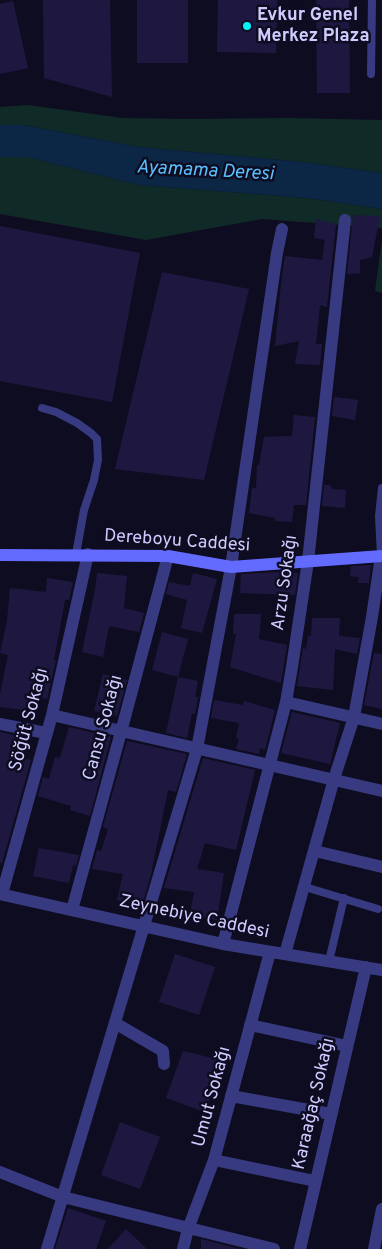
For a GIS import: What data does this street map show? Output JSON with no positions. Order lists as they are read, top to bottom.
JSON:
{
  "streets": {
    "main road": ["Dereboyu Caddesi"],
    "street": [
      "Arzu Sokağı",
      "Söğüt Sokağı",
      "Cansu Sokağı",
      "Zeynebiye Caddesi",
      "Umut Sokağı",
      "Karaağaç Sokağı"
    ]
  },
  "crossings": [
    ["Dereboyu Caddesi", "Arzu Sokağı"],
    ["Dereboyu Caddesi", "Söğüt Sokağı"],
    ["Dereboyu Caddesi", "Cansu Sokağı"],
    ["Arzu Sokağı", "Zeynebiye Caddesi"],
    ["Söğüt Sokağı", "Zeynebiye Caddesi"],
    ["Cansu Sokağı", "Zeynebiye Caddesi"],
    ["Zeynebiye Caddesi", "Umut Sokağı"],
    ["Zeynebiye Caddesi", "Karaağaç Sokağı"]
  ],
  "water": ["Ayamama Deresi"],
  "places": ["Evkur Genel Merkez Plaza"]
}
